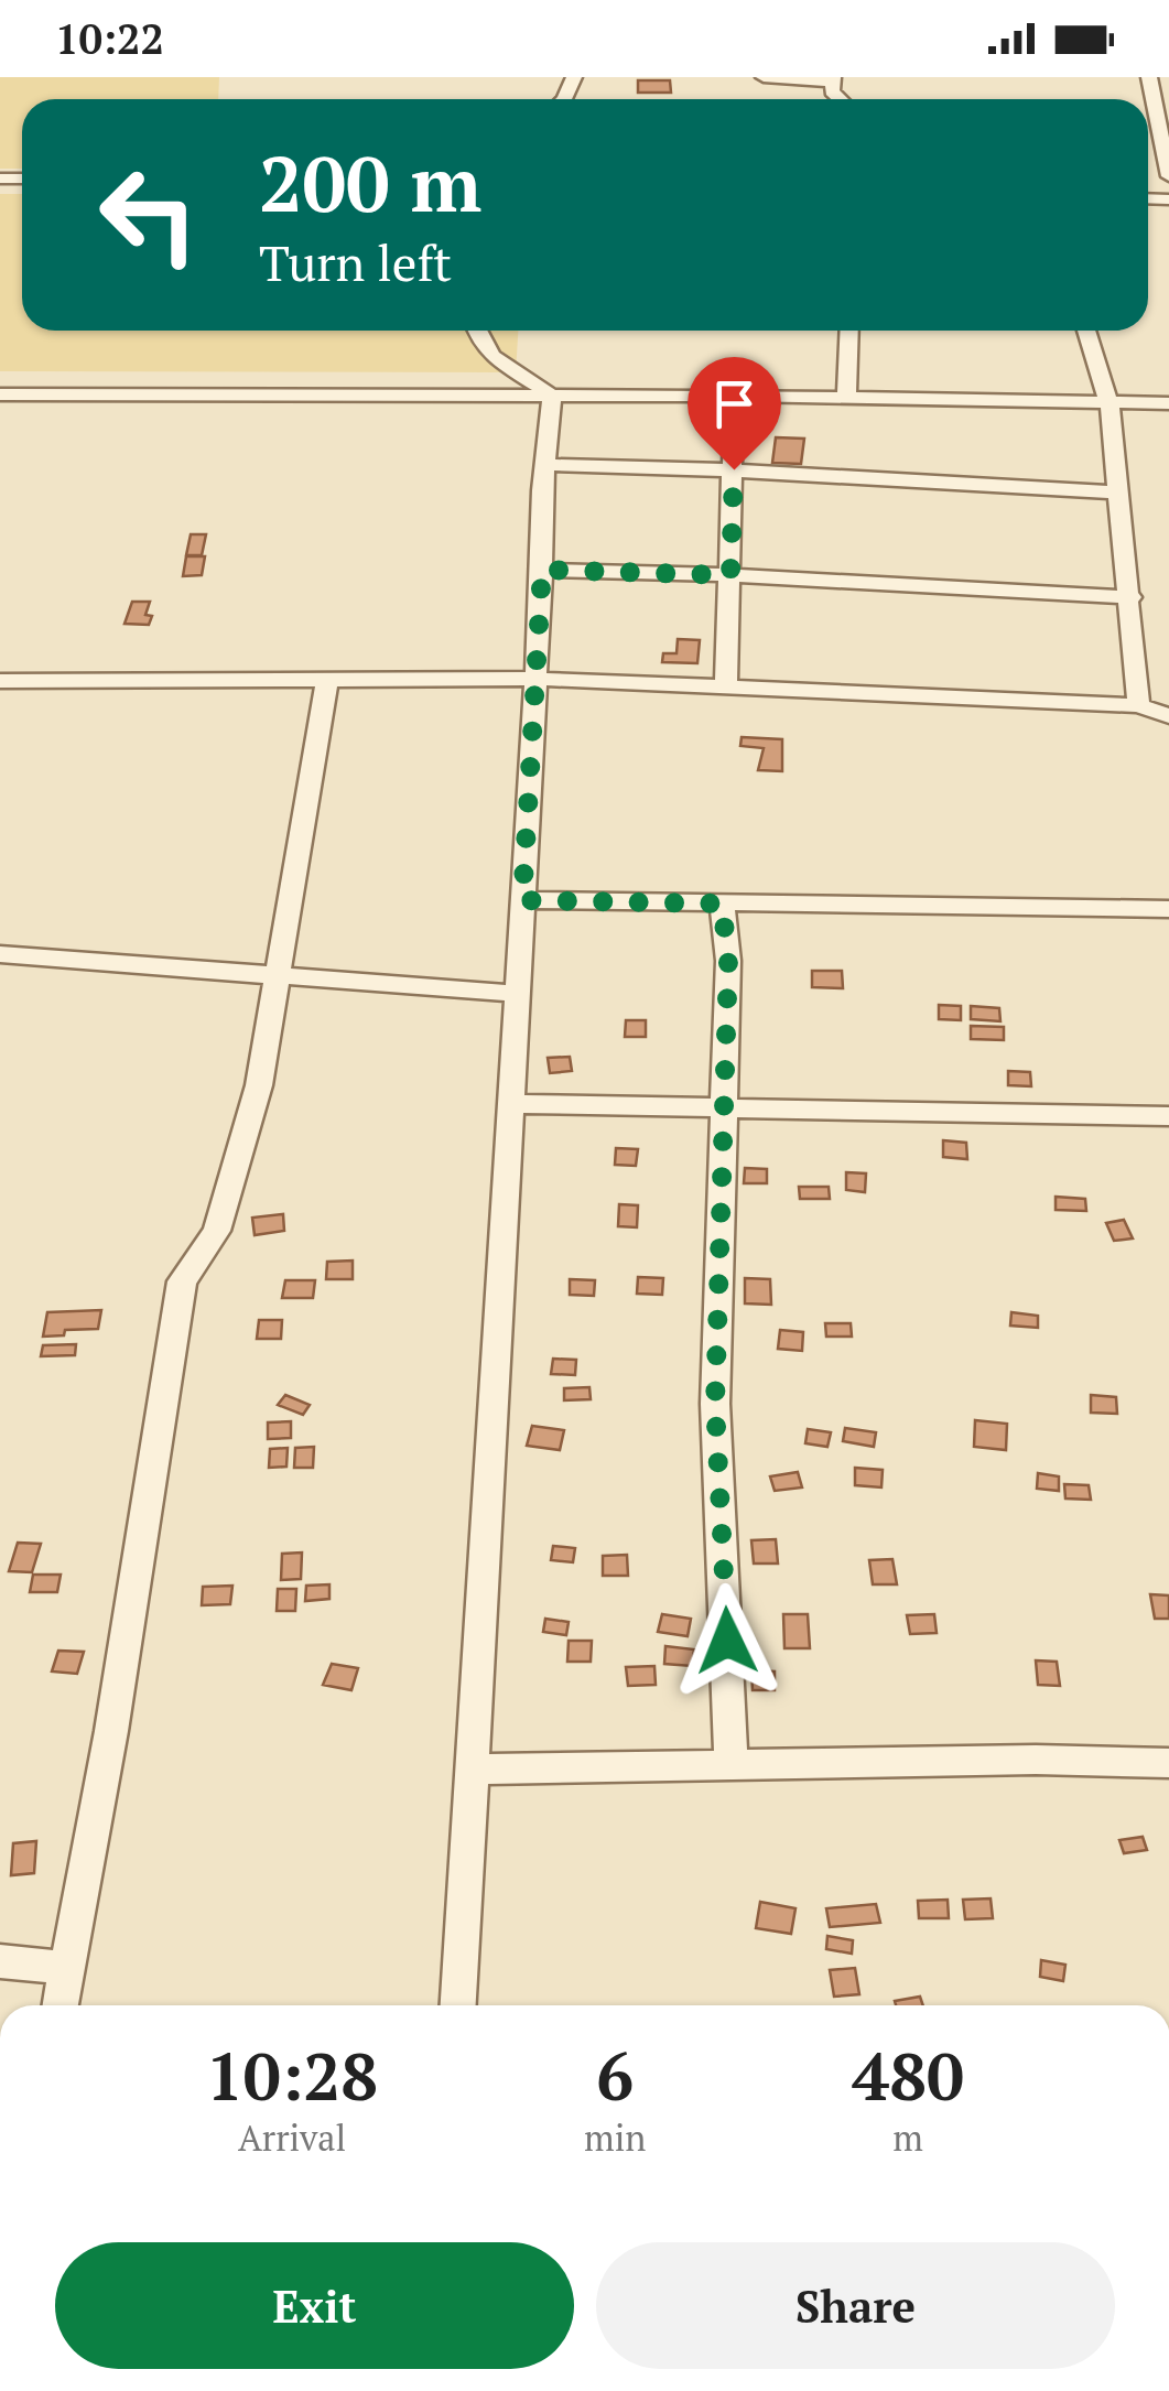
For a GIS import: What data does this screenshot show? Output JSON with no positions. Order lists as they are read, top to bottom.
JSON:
{
  "page": {
    "status": "10:22",
    "turn": ["200 m", "Turn left"],
    "eta": [
      "10:28",
      "Arrival",
      "6",
      "min",
      "480",
      "m"
    ],
    "buttons": ["Exit", "Share"]
  }
}
